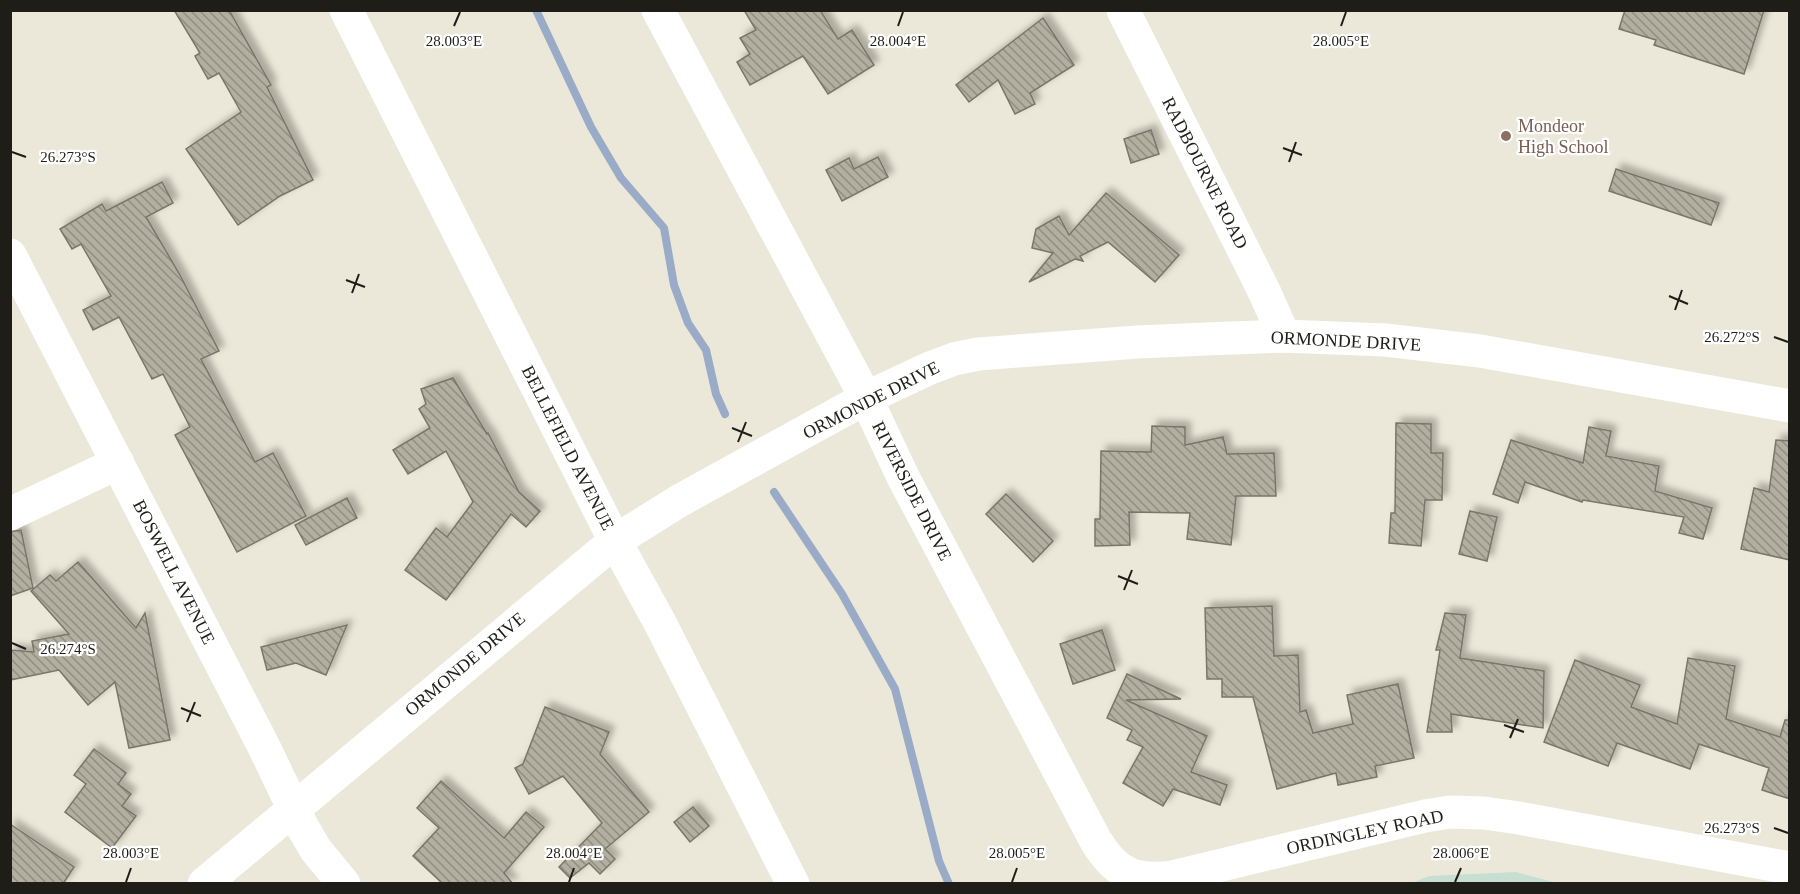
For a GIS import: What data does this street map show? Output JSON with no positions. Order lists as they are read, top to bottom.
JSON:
{
  "streets": {
    "street": [
      "RADBOURNE ROAD",
      "ORMONDE DRIVE",
      "BELLEFIELD AVENUE",
      "RIVERSIDE DRIVE",
      "BOSWELL AVENUE",
      "ORDINGLEY ROAD"
    ]
  },
  "crossings": [
    ["RADBOURNE ROAD", "ORMONDE DRIVE"],
    ["ORMONDE DRIVE", "BELLEFIELD AVENUE"],
    ["ORMONDE DRIVE", "RIVERSIDE DRIVE"],
    ["ORMONDE DRIVE", "BOSWELL AVENUE"],
    ["RIVERSIDE DRIVE", "ORDINGLEY ROAD"]
  ],
  "places": ["Mondeor High School"],
  "coordinates": [
    "28.003°E",
    "28.004°E",
    "28.005°E",
    "26.273°S",
    "26.272°S",
    "26.274°S",
    "28.006°E"
  ]
}
